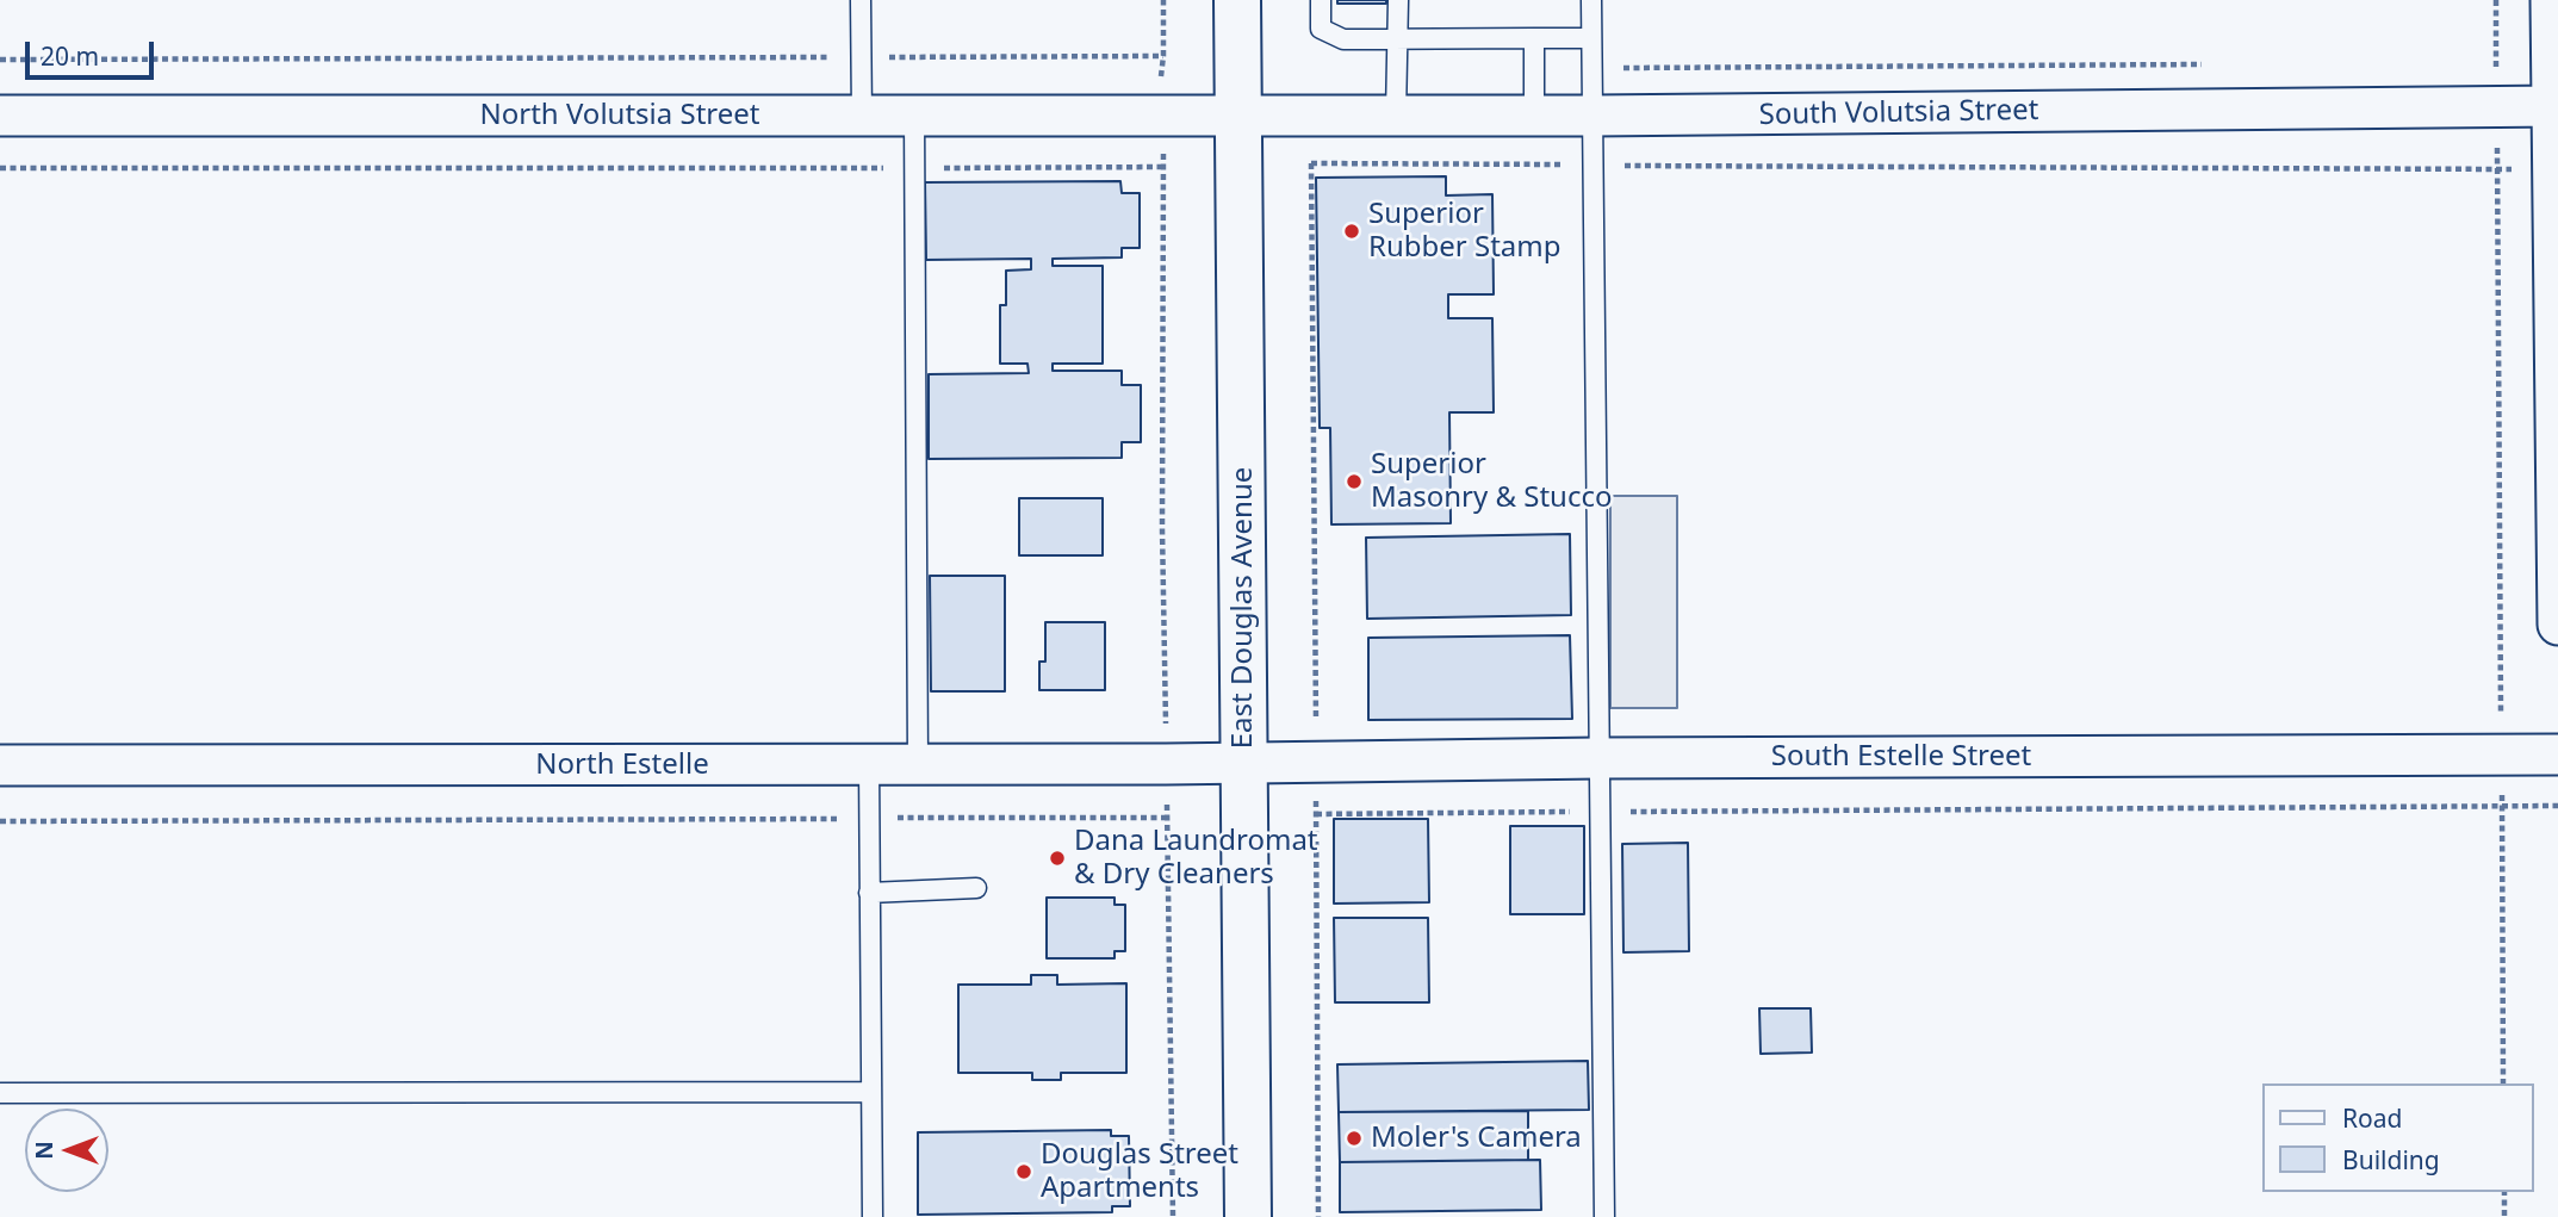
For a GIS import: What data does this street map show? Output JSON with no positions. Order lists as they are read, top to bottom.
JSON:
{
  "streets": {
    "main road": ["East Douglas Avenue"],
    "street": [
      "South Volutsia Street",
      "North Volutsia Street",
      "South Estelle Street",
      "North Estelle"
    ]
  },
  "crossings": [
    ["South Volutsia Street", "North Volutsia Street"],
    ["South Volutsia Street", "East Douglas Avenue"],
    ["North Volutsia Street", "East Douglas Avenue"],
    ["East Douglas Avenue", "South Estelle Street"],
    ["East Douglas Avenue", "North Estelle"],
    ["South Estelle Street", "North Estelle"]
  ],
  "places": [
    "Superior Rubber Stamp",
    "Superior Masonry & Stucco",
    "Dana Laundromat & Dry Cleaners",
    "Moler's Camera",
    "Douglas Street Apartments"
  ],
  "legend": ["Road", "Building"],
  "scale_bar": "20 m",
  "north": "left"
}
